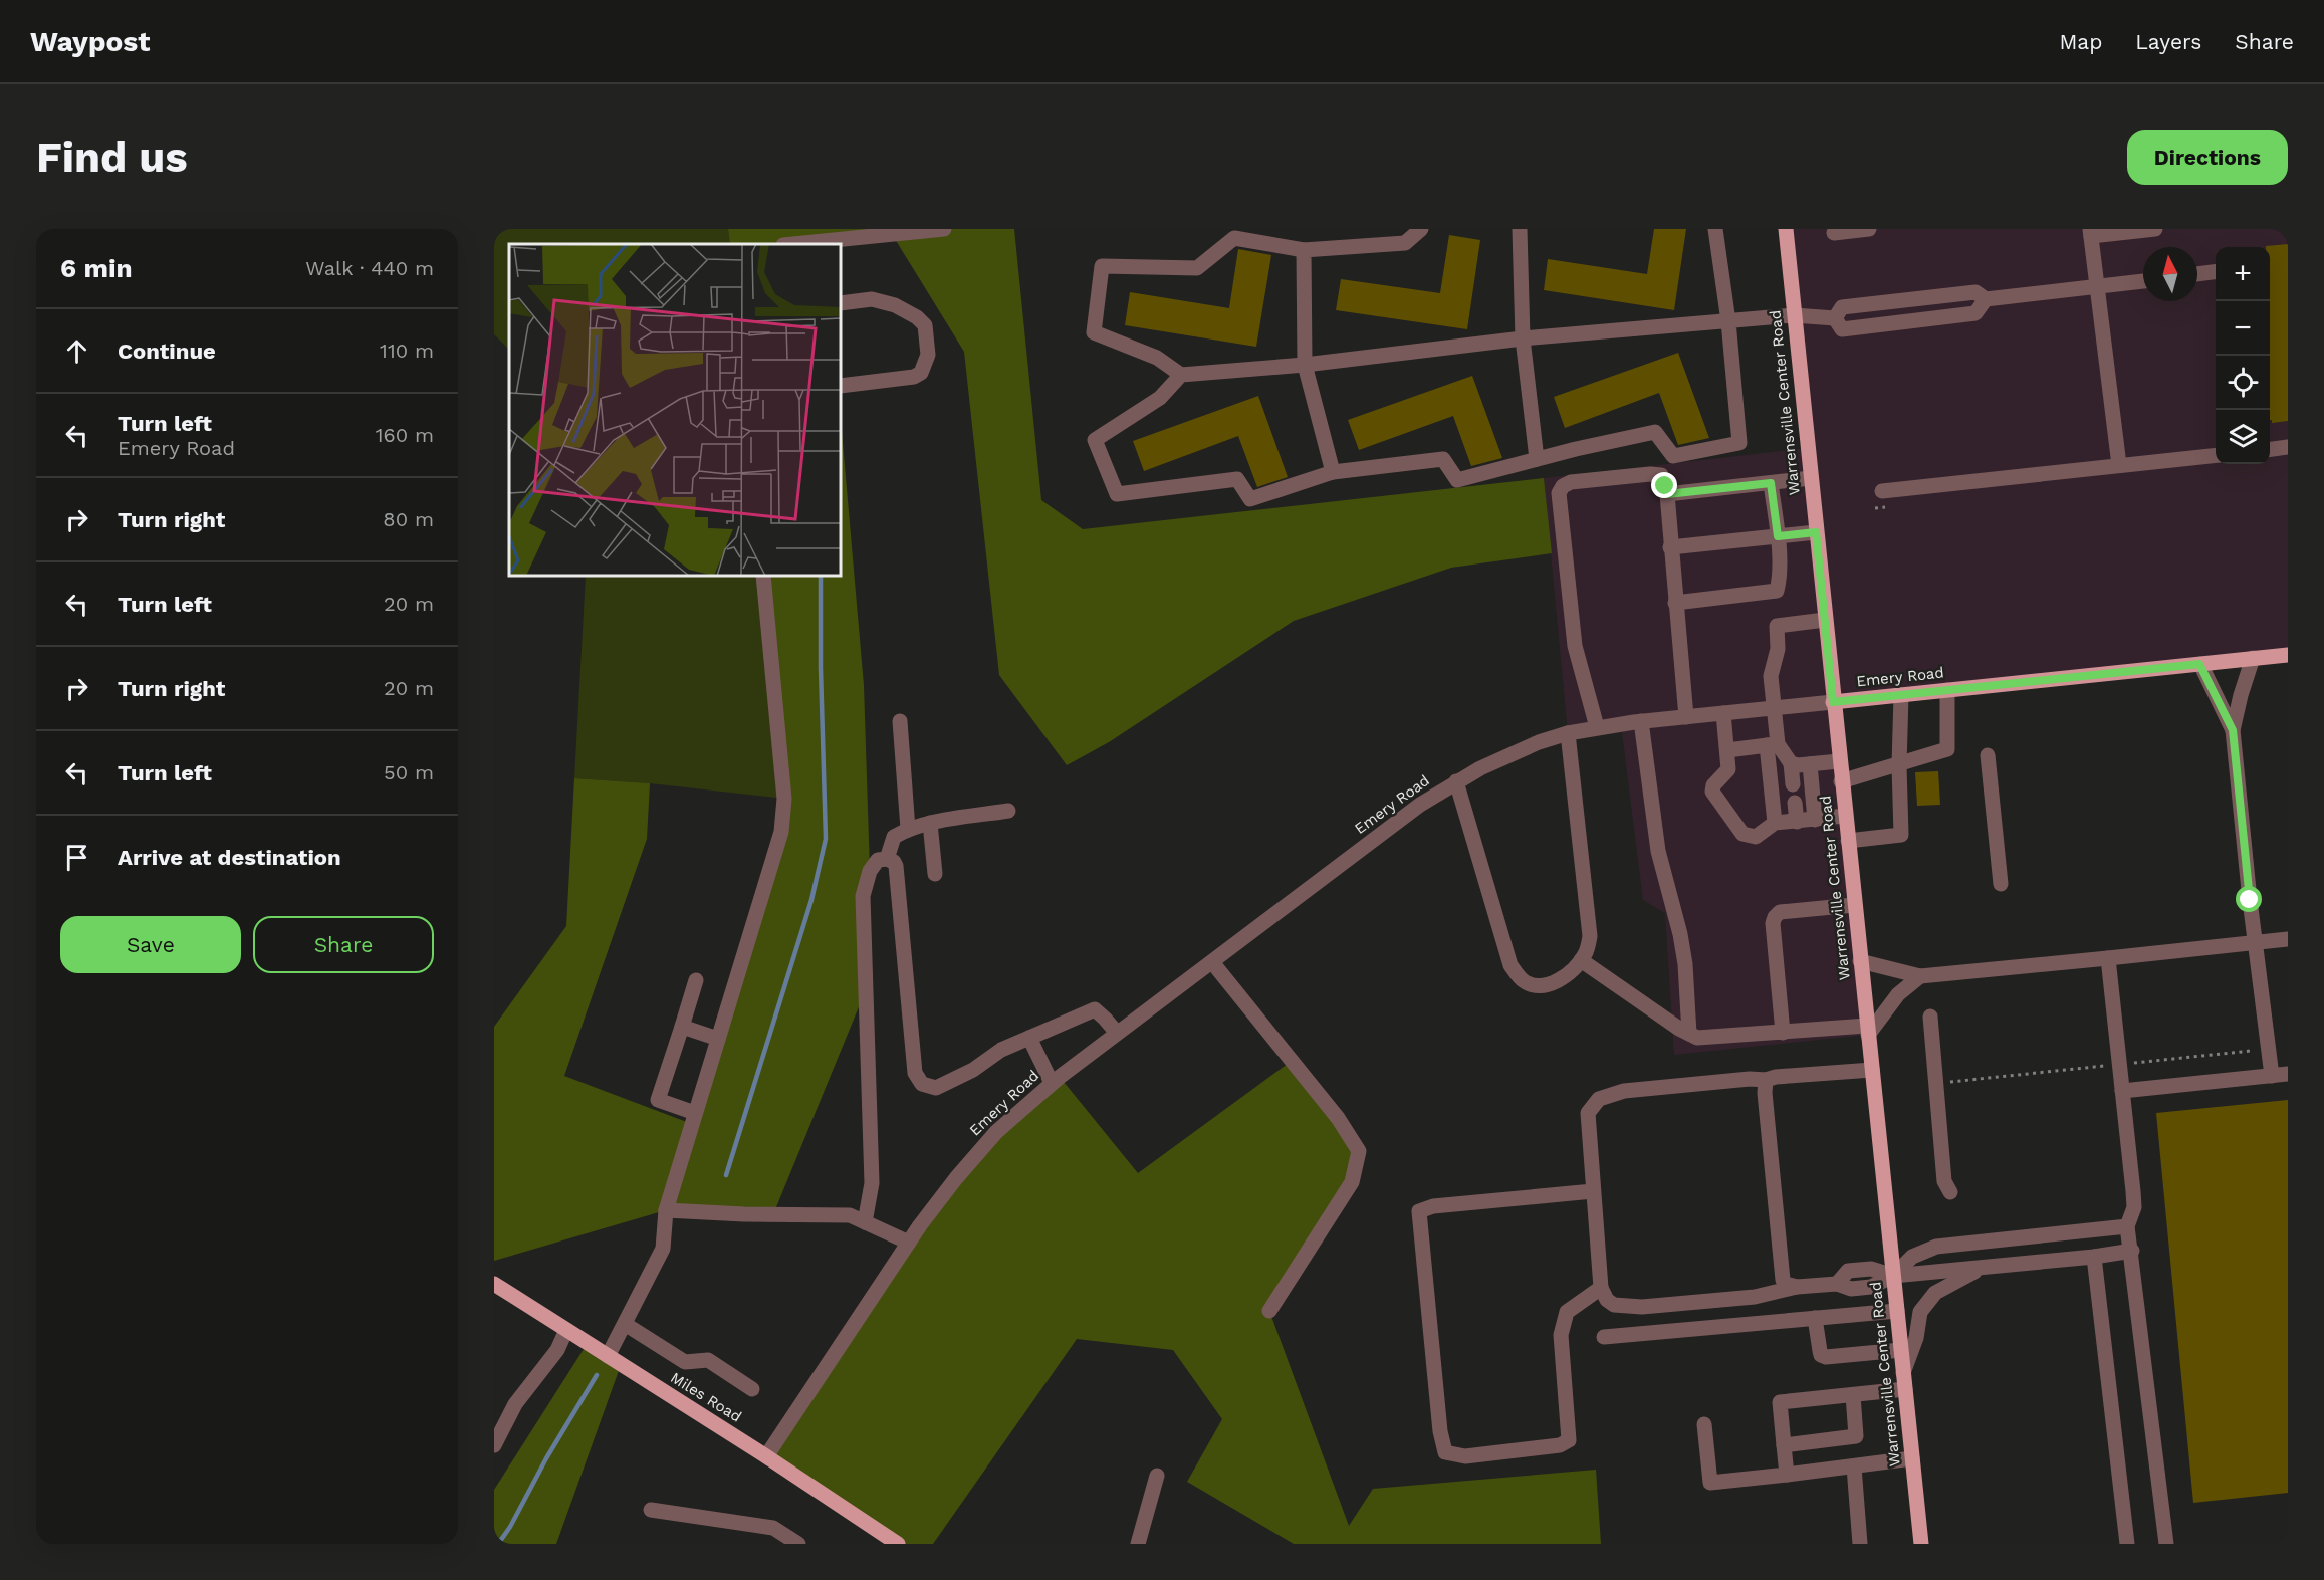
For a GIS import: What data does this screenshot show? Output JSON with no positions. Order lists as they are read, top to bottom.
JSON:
{
  "streets": {
    "main road": ["Warrensville Center Road", "Emery Road", "Miles Road"]
  },
  "crossings": [
    ["Warrensville Center Road", "Emery Road"],
    ["Emery Road", "Miles Road"]
  ],
  "north": "top",
  "page": {
    "header": "Waypost",
    "nav": ["Map", "Layers", "Share"],
    "buttons": [
      "Directions",
      ["Save", "Share"]
    ],
    "title": "Find us",
    "heading": ["6 min", "Walk · 440 m"],
    "map_buttons": ["+", "−"],
    "list": [
      ["Continue", "110 m"],
      ["Turn left", "Emery Road", "160 m"],
      ["Turn right", "80 m"],
      ["Turn left", "20 m"],
      ["Turn right", "20 m"],
      ["Turn left", "50 m"],
      "Arrive at destination"
    ]
  }
}
